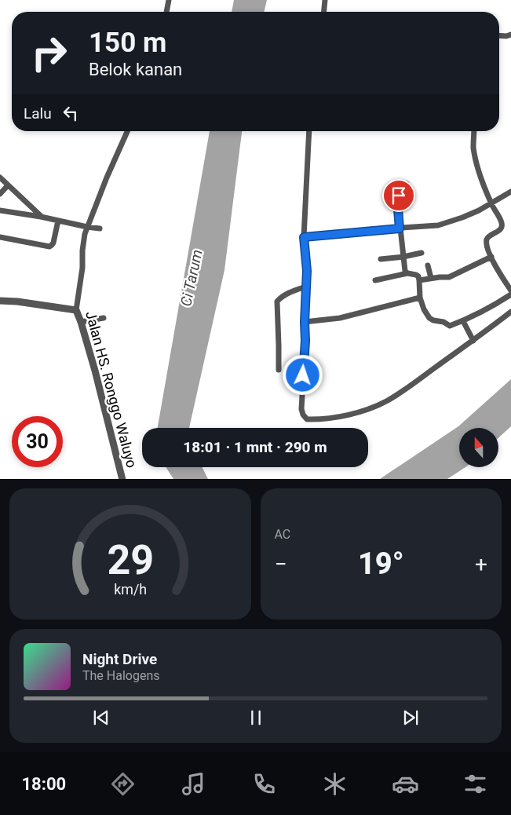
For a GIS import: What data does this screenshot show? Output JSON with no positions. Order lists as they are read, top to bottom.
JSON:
{
  "streets": {
    "street": ["Jalan HS. Ronggo Waluyo"]
  },
  "water": ["Ci Tarum"],
  "north": "top",
  "page": {
    "turn": ["150 m", "Belok kanan"],
    "then": "Lalu",
    "limit": "30",
    "trip": "18:01 · 1 mnt · 290 m",
    "tile": "AC",
    "heat": ["−", "19°", "+"],
    "song": ["Night Drive", "The Halogens"],
    "tabs": "18:00",
    "gauge": ["29", "km/h"]
  }
}
